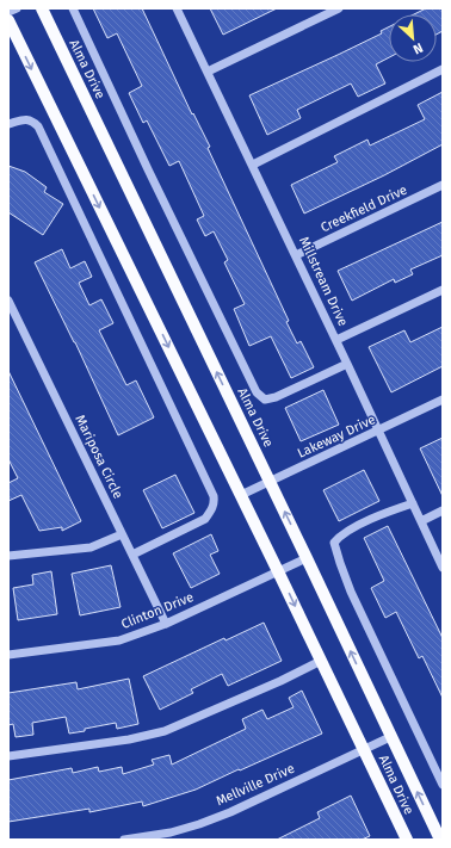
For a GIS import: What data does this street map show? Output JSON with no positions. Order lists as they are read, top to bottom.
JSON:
{
  "streets": {
    "main road": ["Alma Drive"],
    "street": [
      "Creekfield Drive",
      "Millstream Drive",
      "Lakeway Drive",
      "Mariposa Circle",
      "Clinton Drive",
      "Mellville Drive"
    ]
  },
  "crossings": [
    ["Alma Drive", "Lakeway Drive"],
    ["Alma Drive", "Clinton Drive"],
    ["Alma Drive", "Mellville Drive"],
    ["Creekfield Drive", "Millstream Drive"],
    ["Millstream Drive", "Lakeway Drive"],
    ["Mariposa Circle", "Clinton Drive"]
  ],
  "north": "bottom right"
}
